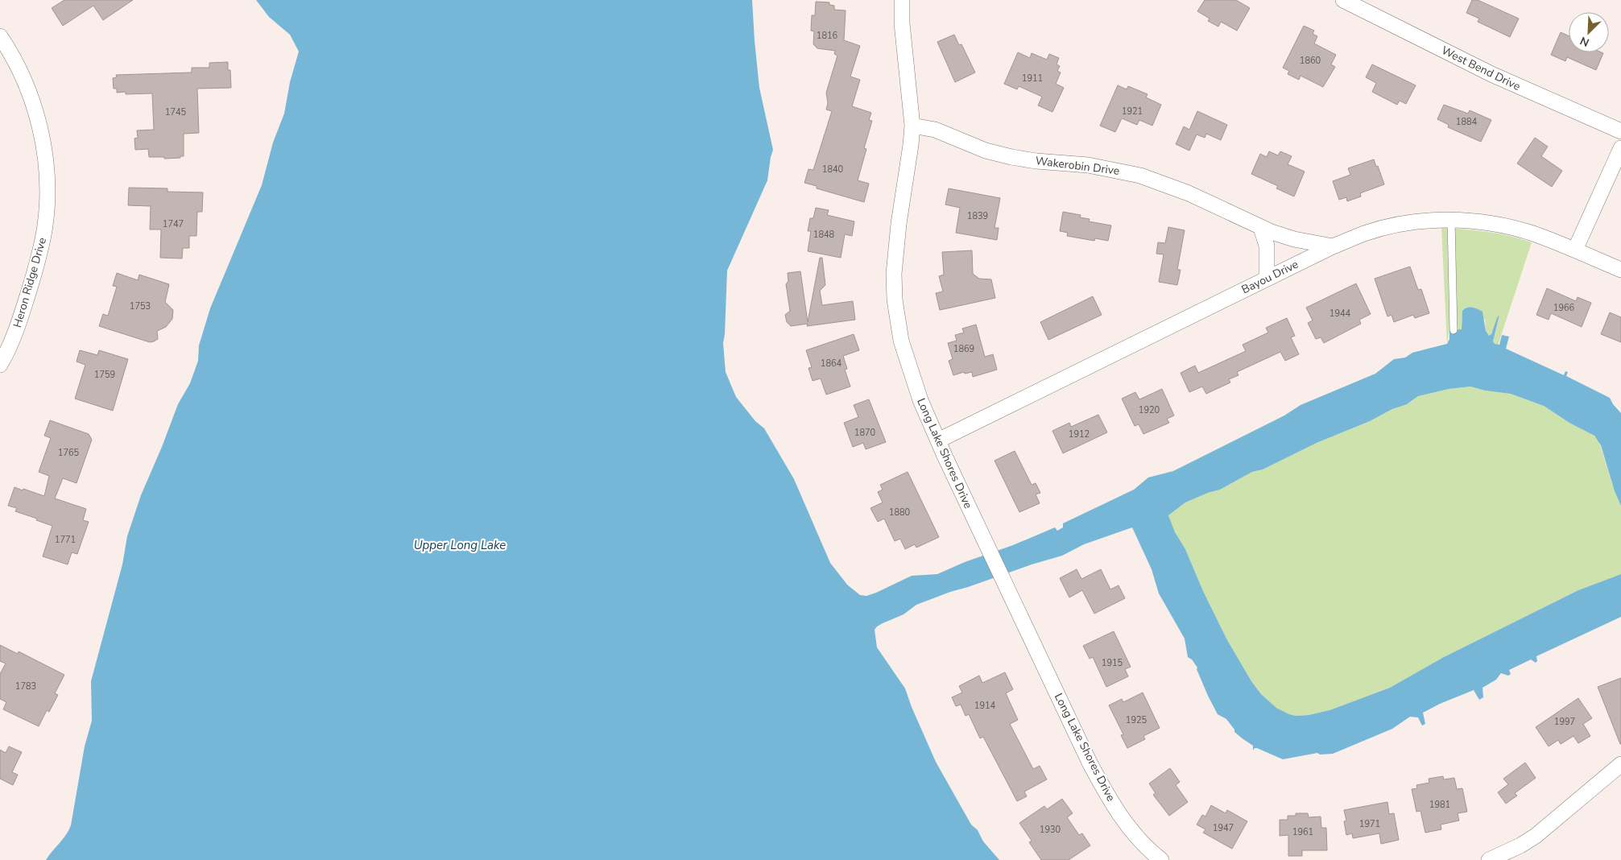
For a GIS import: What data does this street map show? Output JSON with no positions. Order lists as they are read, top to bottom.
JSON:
{
  "streets": {
    "street": [
      "West Bend Drive",
      "Wakerobin Drive",
      "Bayou Drive",
      "Heron Ridge Drive",
      "Long Lake Shores Drive"
    ]
  },
  "crossings": [
    ["Wakerobin Drive", "Bayou Drive"],
    ["Wakerobin Drive", "Long Lake Shores Drive"],
    ["Bayou Drive", "Long Lake Shores Drive"]
  ],
  "water": ["Upper Long Lake"],
  "house_numbers": [
    "1816",
    "1860",
    "1911",
    "1921",
    "1745",
    "1884",
    "1840",
    "1839",
    "1747",
    "1848",
    "1753",
    "1966",
    "1944",
    "1869",
    "1864",
    "1759",
    "1920",
    "1870",
    "1912",
    "1765",
    "1880",
    "1771",
    "1915",
    "1783",
    "1914",
    "1925",
    "1997",
    "1981",
    "1971",
    "1947",
    "1930",
    "1961"
  ],
  "north": "bottom left"
}
